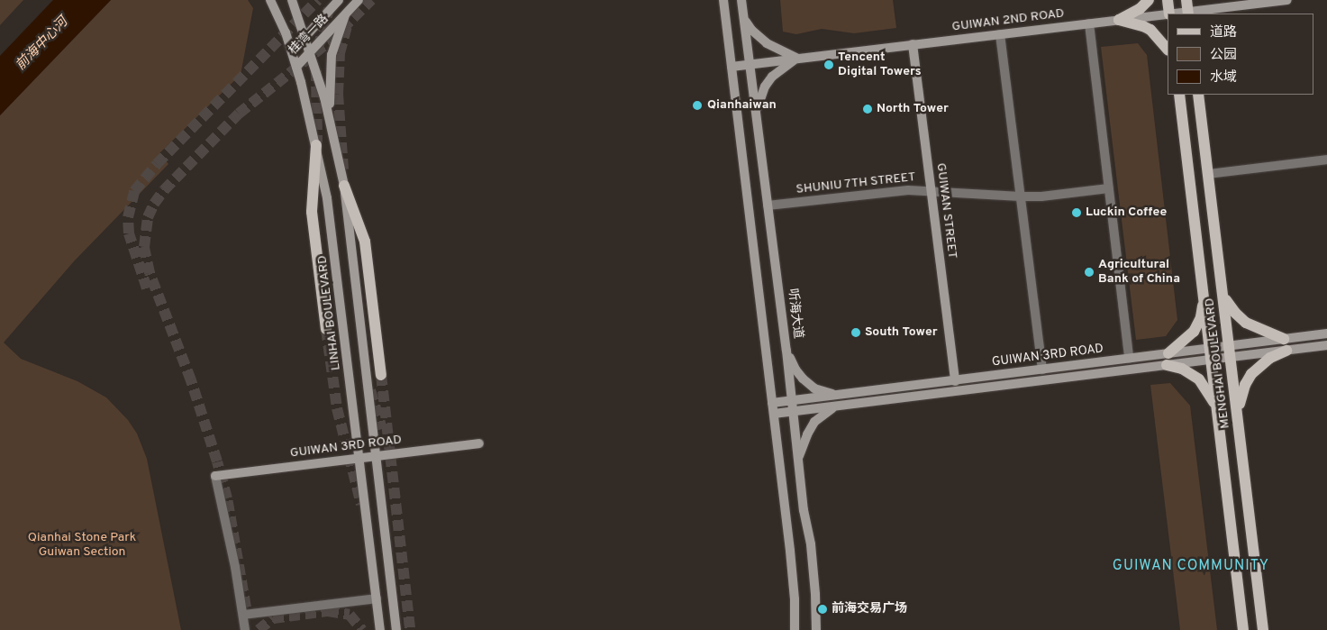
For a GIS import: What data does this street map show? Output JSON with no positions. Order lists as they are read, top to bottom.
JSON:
{
  "streets": {
    "main road": [
      "GUIWAN 2ND ROAD",
      "桂湾一路",
      "GUIWAN STREET",
      "LINHAI BOULEVARD",
      "听海大道",
      "GUIWAN 3RD ROAD",
      "MENGHAI BOULEVARD"
    ],
    "street": ["SHUNIU 7TH STREET"]
  },
  "crossings": [
    ["GUIWAN 2ND ROAD", "GUIWAN STREET"],
    ["GUIWAN 2ND ROAD", "听海大道"],
    ["桂湾一路", "LINHAI BOULEVARD"],
    ["SHUNIU 7TH STREET", "GUIWAN STREET"],
    ["SHUNIU 7TH STREET", "听海大道"],
    ["GUIWAN STREET", "GUIWAN 3RD ROAD"],
    ["LINHAI BOULEVARD", "GUIWAN 3RD ROAD"],
    ["听海大道", "GUIWAN 3RD ROAD"],
    ["GUIWAN 3RD ROAD", "MENGHAI BOULEVARD"]
  ],
  "districts": ["GUIWAN COMMUNITY"],
  "water": ["前海中心河"],
  "parks": ["Qianhai Stone Park Guiwan Section"],
  "places": [
    "Tencent Digital Towers",
    "Qianhaiwan",
    "North Tower",
    "Luckin Coffee",
    "Agricultural Bank of China",
    "South Tower",
    "前海交易广场"
  ],
  "legend": ["道路", "公园", "水域"]
}
